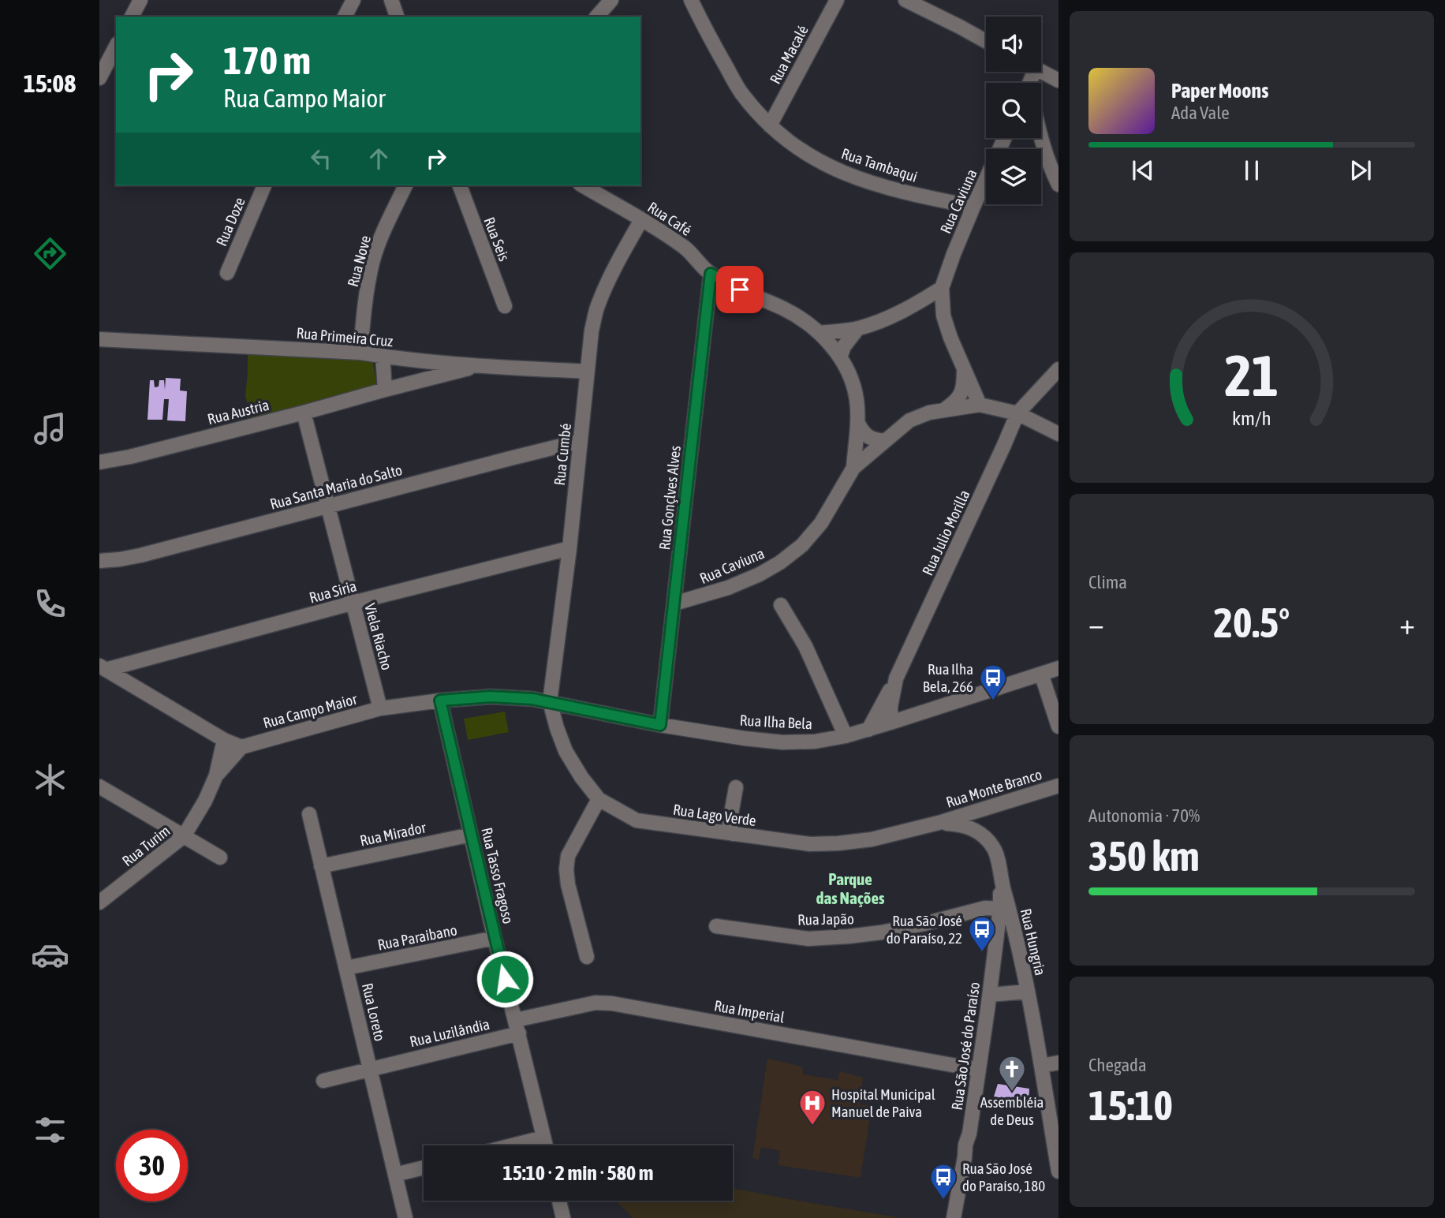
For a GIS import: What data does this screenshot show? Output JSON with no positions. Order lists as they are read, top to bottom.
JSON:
{
  "streets": {
    "street": [
      "Rua Macalé",
      "Rua Tambaqui",
      "Rua Caviuna",
      "Rua Café",
      "Rua Doze",
      "Rua Seis",
      "Rua Nove",
      "Rua Primeira Cruz",
      "Rua Austria",
      "Rua Cumbé",
      "Rua Santa Maria do Salto",
      "Rua Gonçlves Alves",
      "Rua Julio Morilla",
      "Rua Siria",
      "Viela Riacho",
      "Rua Campo Maior",
      "Rua Ilha Bela",
      "Rua Monte Branco",
      "Rua Lago Verde",
      "Rua Mirador",
      "Rua Turim",
      "Rua Tasso Fragoso",
      "Rua Japão",
      "Rua Paraibano",
      "Rua Hungria",
      "Rua Imperial",
      "Rua Loreto",
      "Rua Luzilândia",
      "Rua São José do Paraíso"
    ]
  },
  "crossings": [
    ["Rua Macalé", "Rua Tambaqui"],
    ["Rua Tambaqui", "Rua Caviuna"],
    ["Rua Caviuna", "Rua Café"],
    ["Rua Caviuna", "Rua Gonçlves Alves"],
    ["Rua Café", "Rua Cumbé"],
    ["Rua Café", "Rua Gonçlves Alves"],
    ["Rua Nove", "Rua Primeira Cruz"],
    ["Rua Primeira Cruz", "Rua Austria"],
    ["Rua Primeira Cruz", "Rua Cumbé"],
    ["Rua Austria", "Viela Riacho"],
    ["Rua Cumbé", "Rua Santa Maria do Salto"],
    ["Rua Cumbé", "Rua Siria"],
    ["Rua Cumbé", "Rua Campo Maior"],
    ["Rua Cumbé", "Rua Ilha Bela"],
    ["Rua Cumbé", "Rua Lago Verde"],
    ["Rua Santa Maria do Salto", "Viela Riacho"],
    ["Rua Gonçlves Alves", "Rua Ilha Bela"],
    ["Rua Julio Morilla", "Rua Ilha Bela"],
    ["Rua Siria", "Viela Riacho"],
    ["Viela Riacho", "Rua Campo Maior"],
    ["Rua Campo Maior", "Rua Ilha Bela"],
    ["Rua Campo Maior", "Rua Lago Verde"],
    ["Rua Campo Maior", "Rua Turim"],
    ["Rua Campo Maior", "Rua Tasso Fragoso"],
    ["Rua Ilha Bela", "Rua Lago Verde"],
    ["Rua Monte Branco", "Rua Lago Verde"],
    ["Rua Monte Branco", "Rua Hungria"],
    ["Rua Lago Verde", "Rua Hungria"],
    ["Rua Mirador", "Rua Tasso Fragoso"],
    ["Rua Mirador", "Rua Loreto"],
    ["Rua Tasso Fragoso", "Rua Paraibano"],
    ["Rua Tasso Fragoso", "Rua Imperial"],
    ["Rua Tasso Fragoso", "Rua Luzilândia"],
    ["Rua Japão", "Rua São José do Paraíso"],
    ["Rua Paraibano", "Rua Loreto"],
    ["Rua Hungria", "Rua São José do Paraíso"],
    ["Rua Imperial", "Rua Luzilândia"],
    ["Rua Imperial", "Rua São José do Paraíso"],
    ["Rua Loreto", "Rua Luzilândia"]
  ],
  "districts": ["Parque das Nações"],
  "places": {
    "bus stop": ["Rua Ilha Bela, 266", "Rua São José do Paraíso, 22", "Rua São José do Paraíso, 180"],
    "church": ["Assembléia de Deus"],
    "hospital": ["Hospital Municipal Manuel de Paiva"]
  },
  "page": {
    "tabs": "15:08",
    "turn": ["170 m", "Rua Campo Maior"],
    "song": ["Paper Moons", "Ada Vale"],
    "tile": [
      "Clima",
      ["Autonomia · 70%", "350 km"],
      ["Chegada", "15:10"]
    ],
    "heat": ["−", "20.5°", "+"],
    "limit": "30",
    "trip": "15:10 · 2 min · 580 m",
    "gauge": ["21", "km/h"]
  }
}
